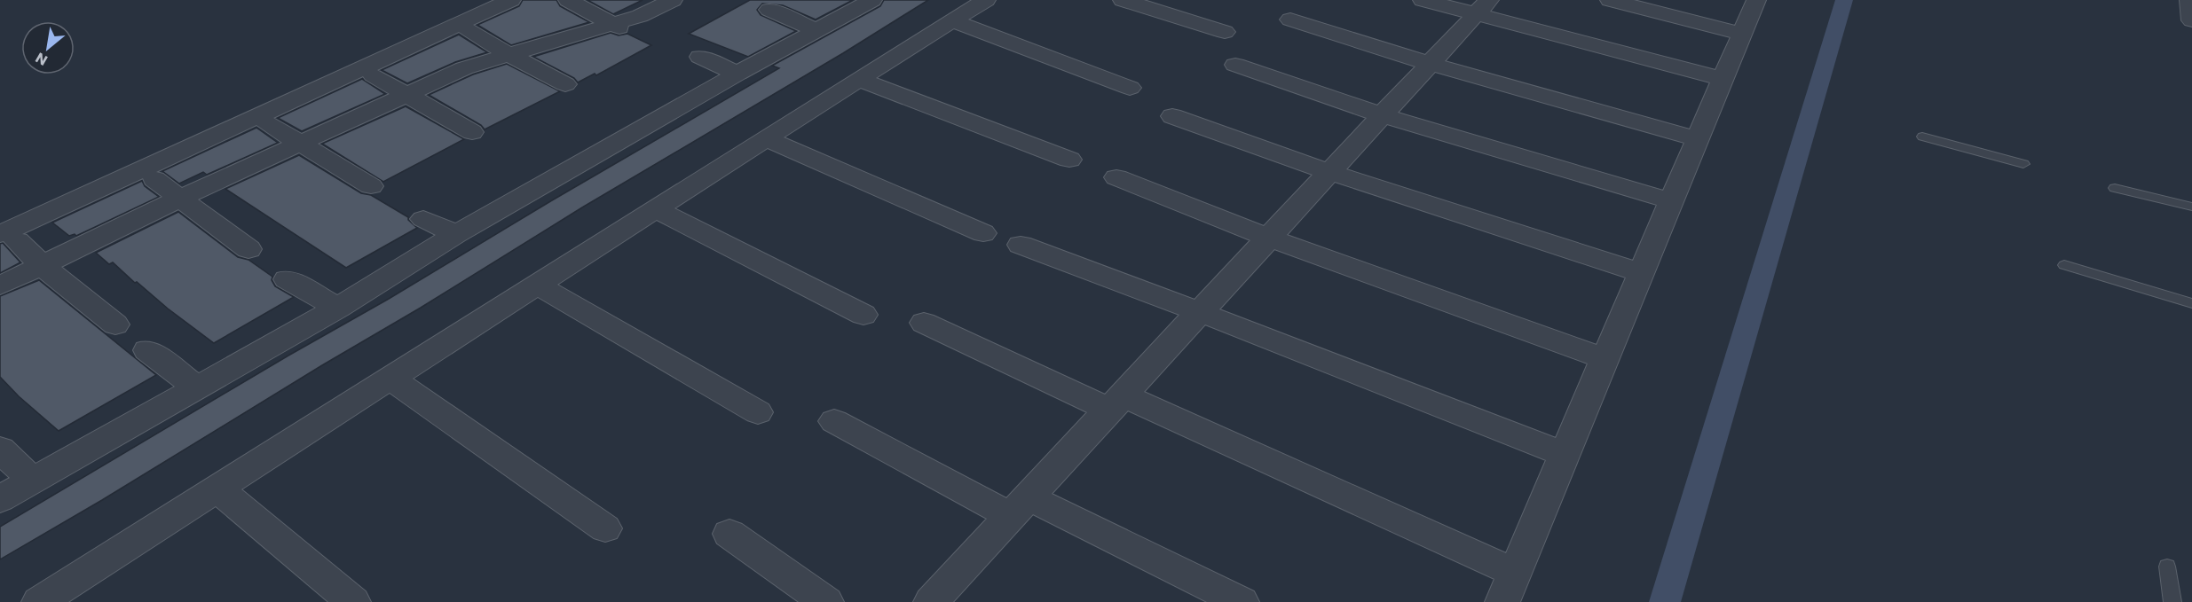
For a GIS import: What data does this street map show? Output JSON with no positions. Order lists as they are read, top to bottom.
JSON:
{
  "north": "bottom left"
}
